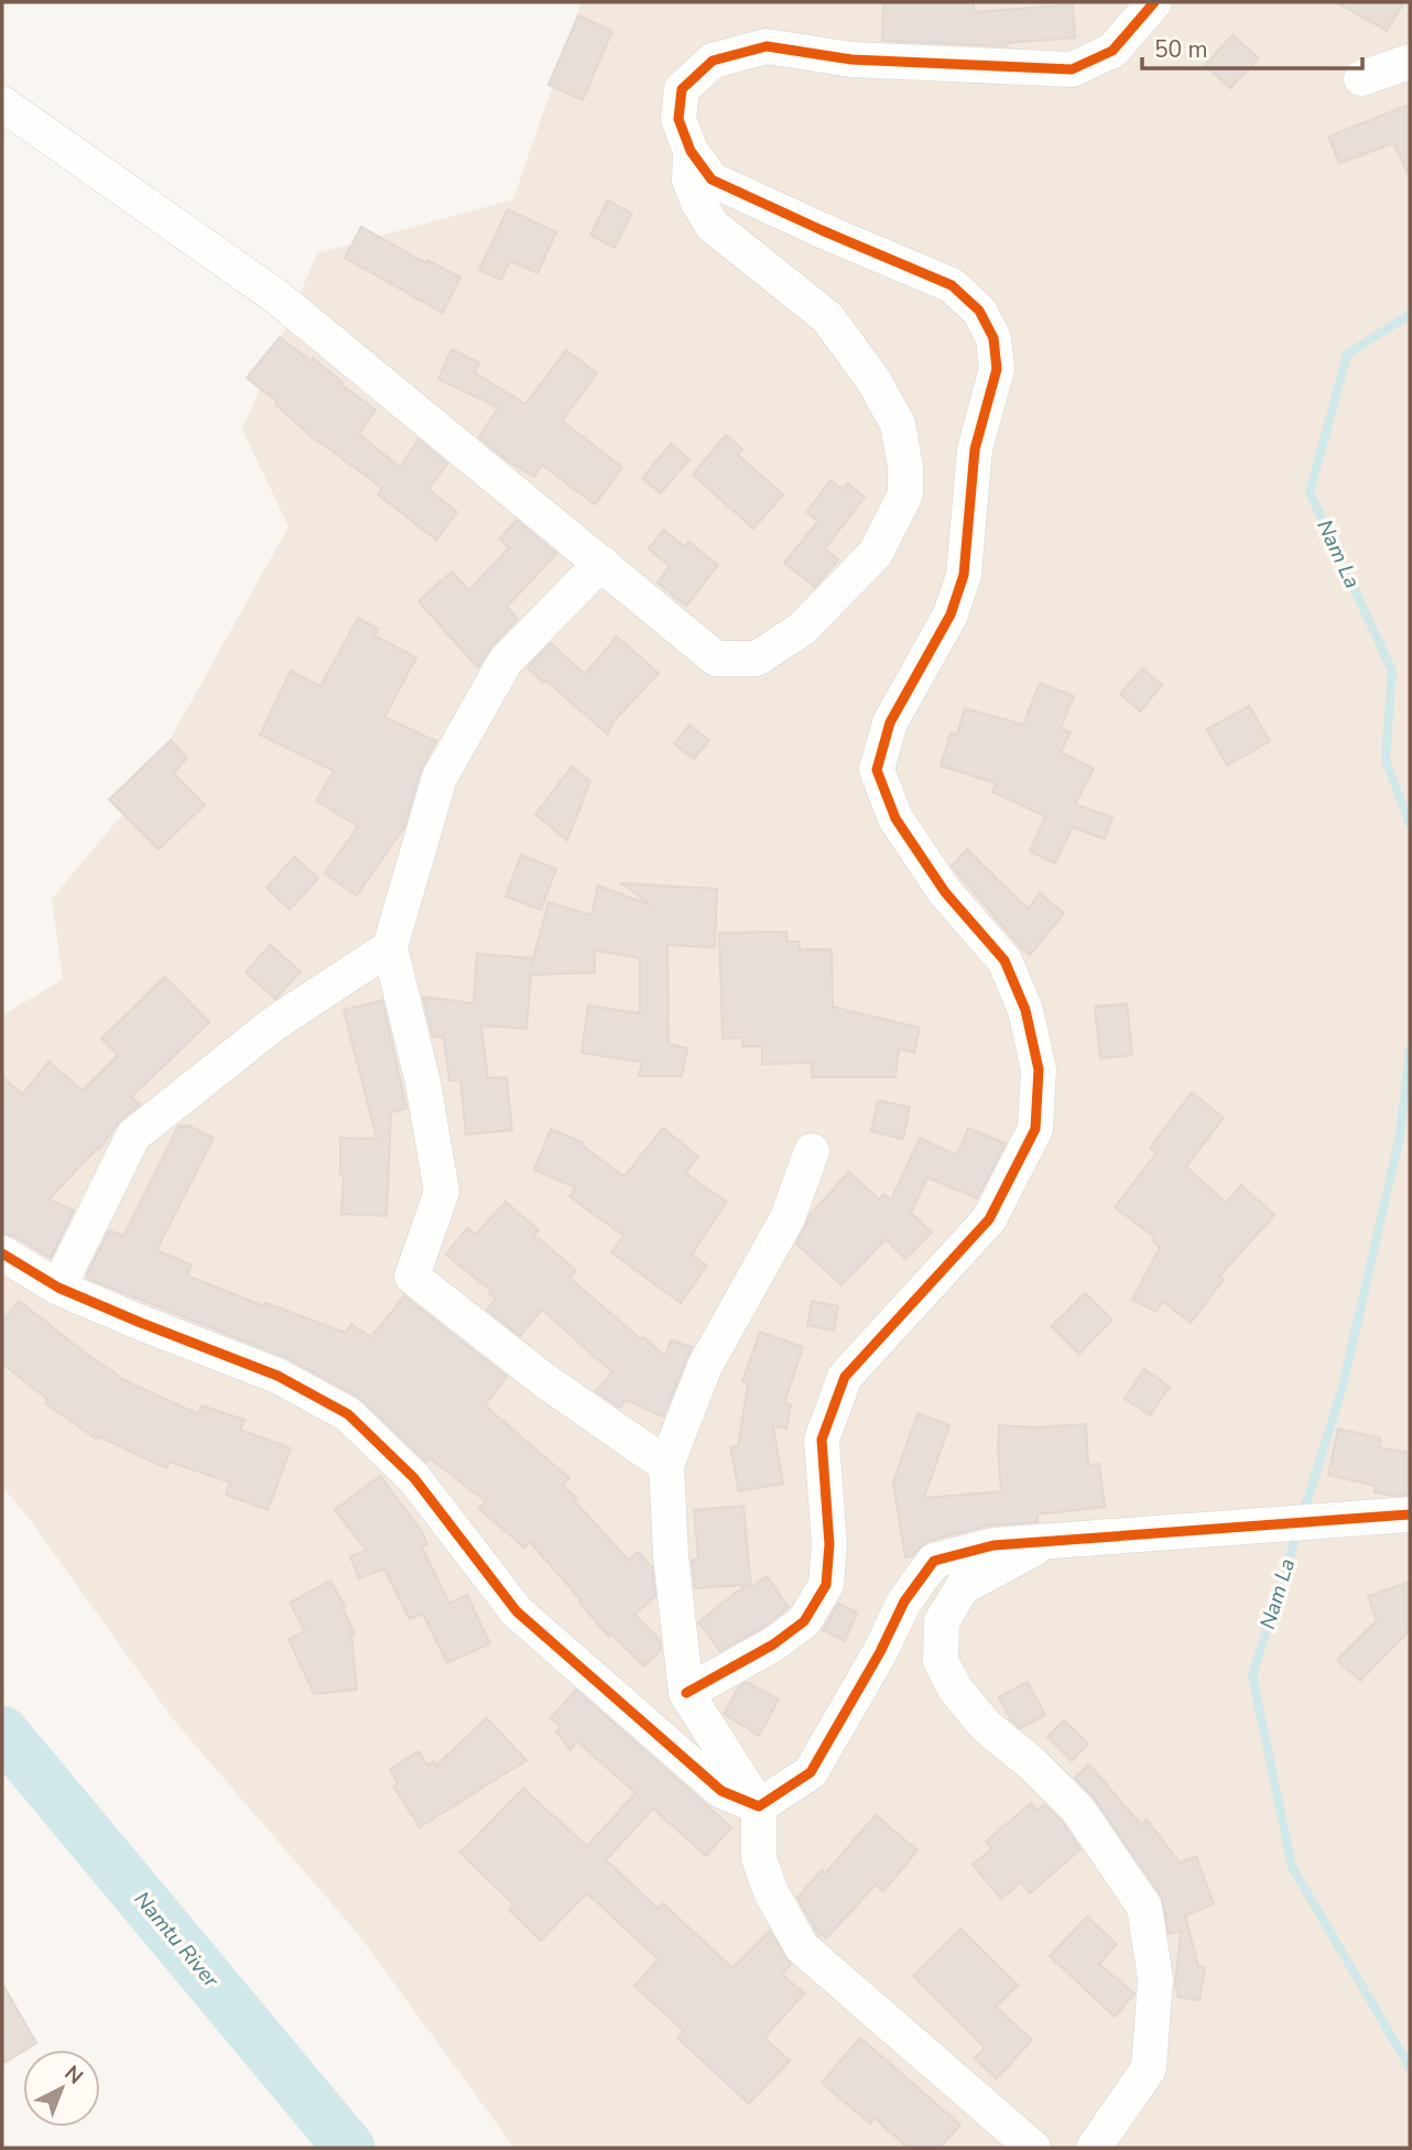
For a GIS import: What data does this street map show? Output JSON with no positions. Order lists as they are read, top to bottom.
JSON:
{
  "water": ["Nam La", "Namtu River"],
  "scale_bar": "50 m",
  "north": "top right"
}
